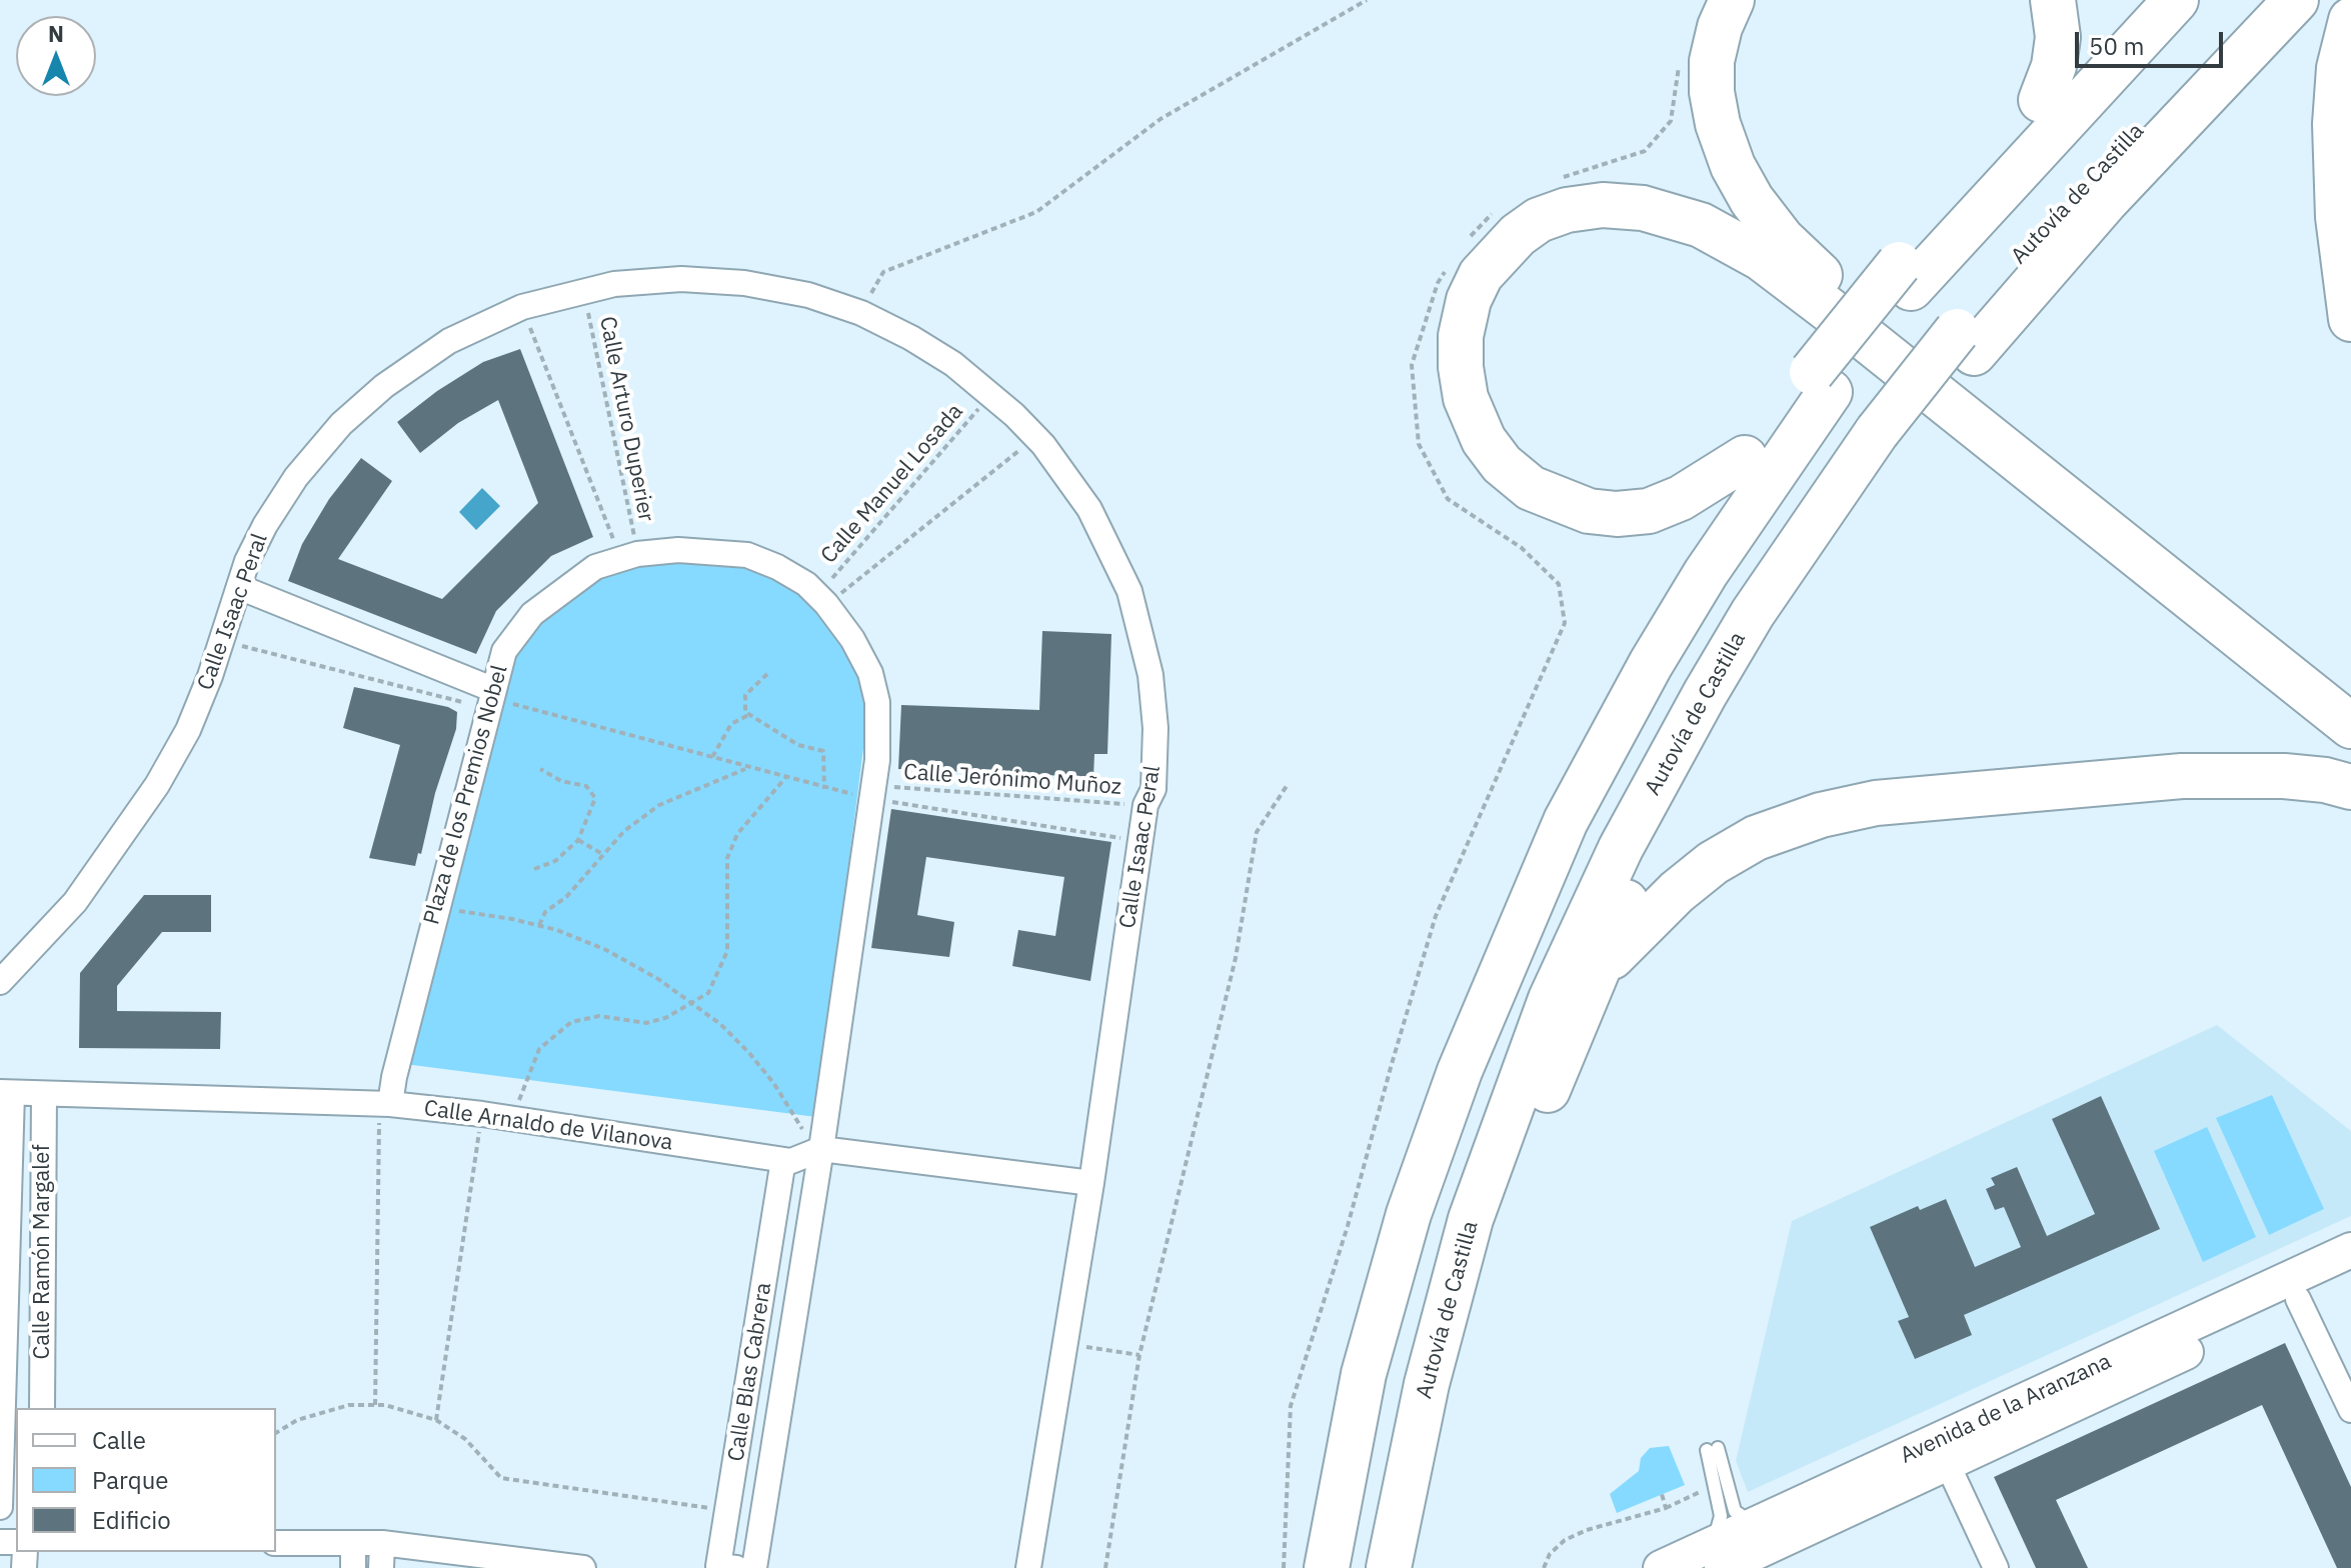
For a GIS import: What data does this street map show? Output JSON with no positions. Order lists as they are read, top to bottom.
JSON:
{
  "streets": {
    "highway": ["Autovía de Castilla"],
    "street": [
      "Calle Isaac Peral",
      "Plaza de los Premios Nobel",
      "Calle Arnaldo de Vilanova",
      "Calle Ramón Margalef",
      "Calle Blas Cabrera",
      "Avenida de la Aranzana"
    ],
    "path": ["Calle Arturo Duperier", "Calle Manuel Losada", "Calle Jerónimo Muñoz"]
  },
  "crossings": [
    ["Calle Arturo Duperier", "Calle Isaac Peral"],
    ["Calle Arturo Duperier", "Plaza de los Premios Nobel"],
    ["Calle Manuel Losada", "Calle Isaac Peral"],
    ["Calle Manuel Losada", "Plaza de los Premios Nobel"],
    ["Calle Isaac Peral", "Calle Jerónimo Muñoz"],
    ["Calle Jerónimo Muñoz", "Plaza de los Premios Nobel"],
    ["Plaza de los Premios Nobel", "Calle Arnaldo de Vilanova"],
    ["Plaza de los Premios Nobel", "Calle Blas Cabrera"],
    ["Calle Arnaldo de Vilanova", "Calle Ramón Margalef"],
    ["Calle Arnaldo de Vilanova", "Calle Blas Cabrera"]
  ],
  "legend": ["Calle", "Parque", "Edificio"],
  "scale_bar": "50 m",
  "north": "top"
}
